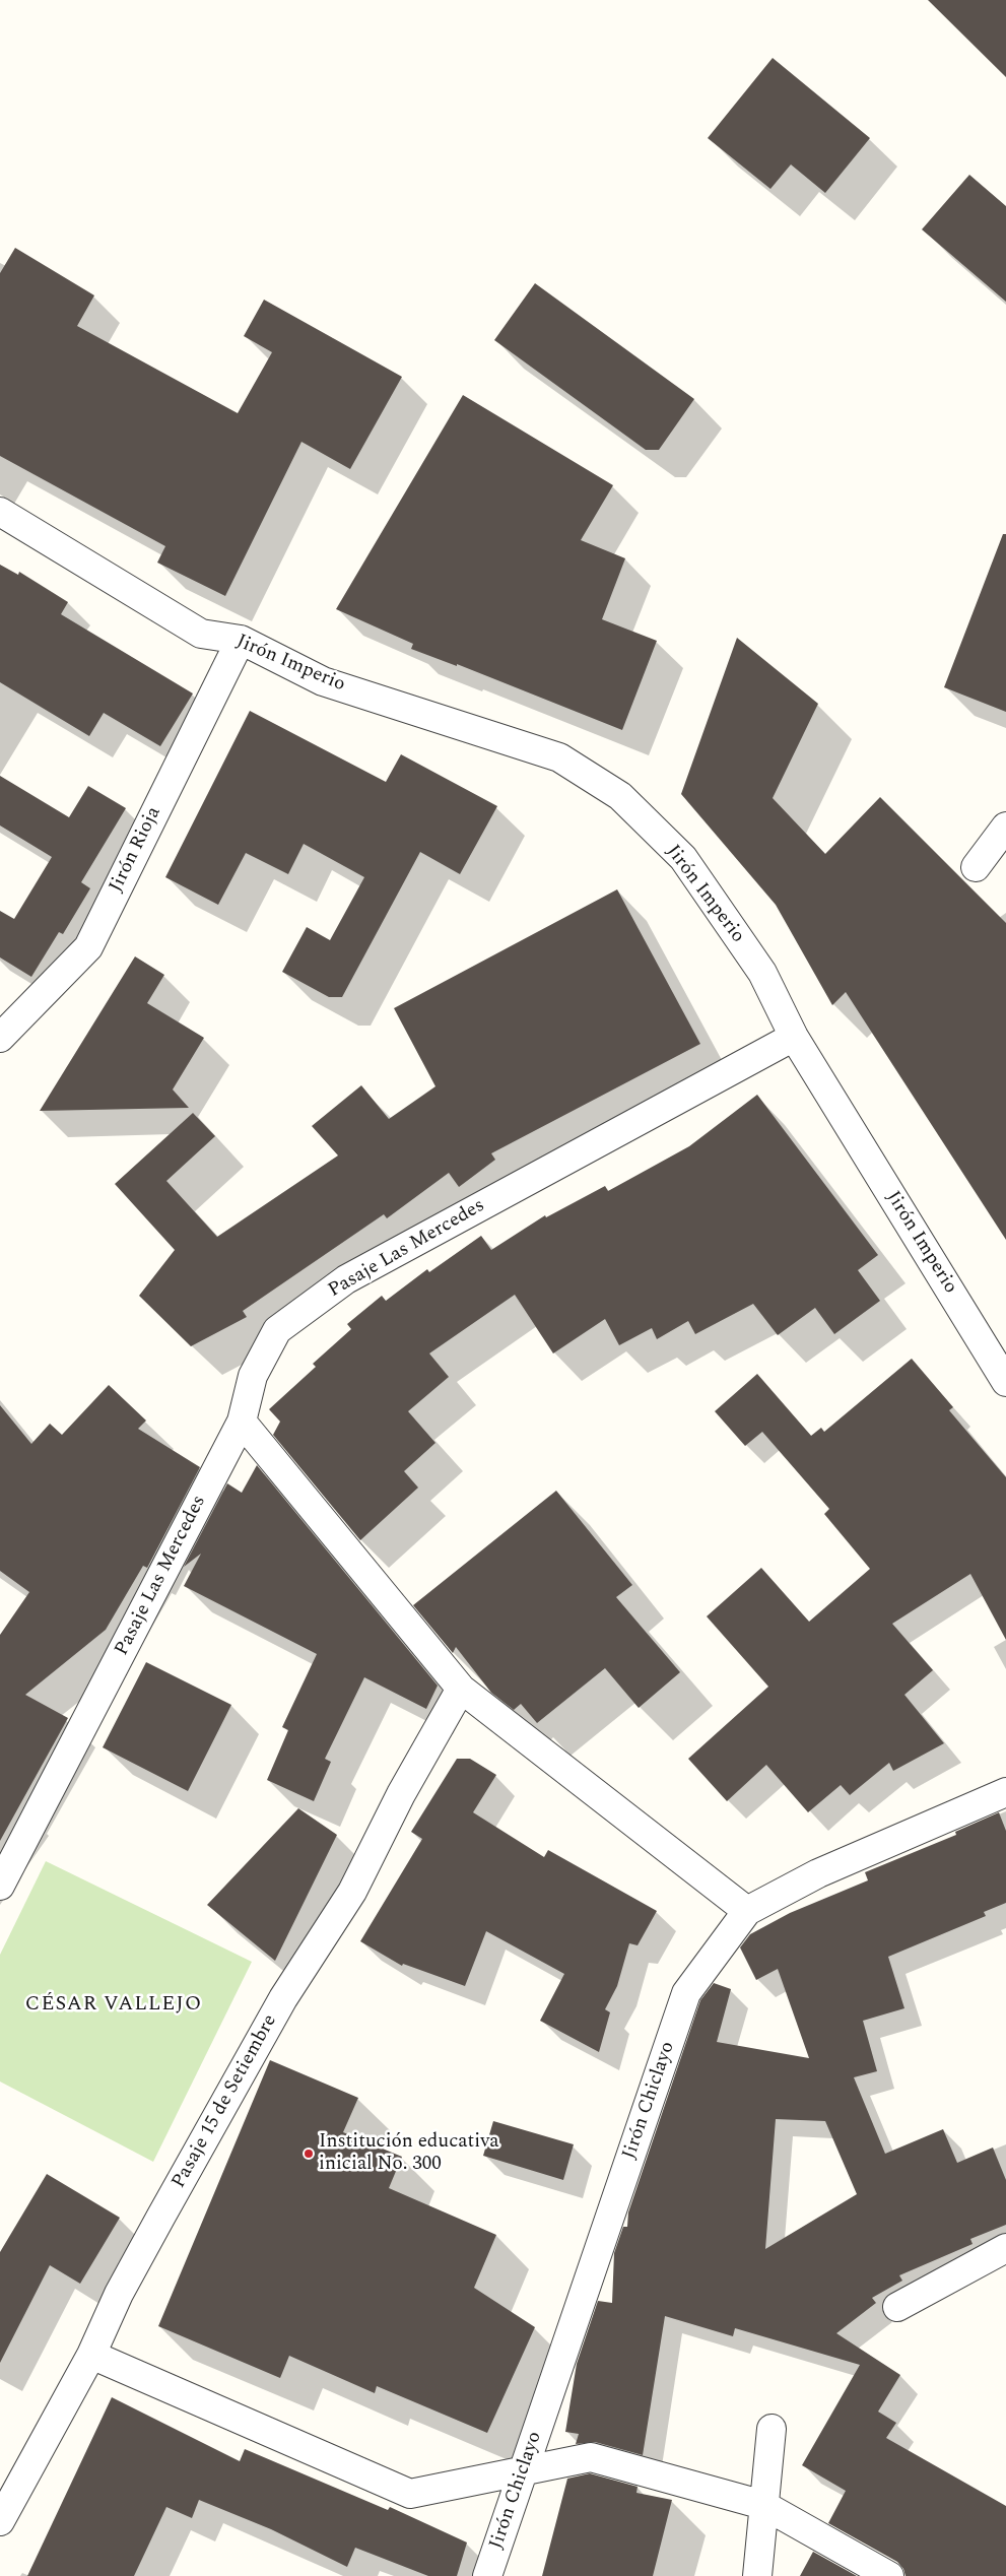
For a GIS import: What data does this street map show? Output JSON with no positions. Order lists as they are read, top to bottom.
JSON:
{
  "streets": {
    "street": [
      "Jirón Imperio",
      "Jirón Rioja",
      "Pasaje Las Mercedes",
      "Jirón Chiclayo",
      "Pasaje 15 de Setiembre"
    ]
  },
  "crossings": [
    ["Jirón Imperio", "Jirón Rioja"],
    ["Jirón Imperio", "Pasaje Las Mercedes"]
  ],
  "districts": ["CÉSAR VALLEJO"],
  "places": ["Institución educativa inicial No. 300"]
}
